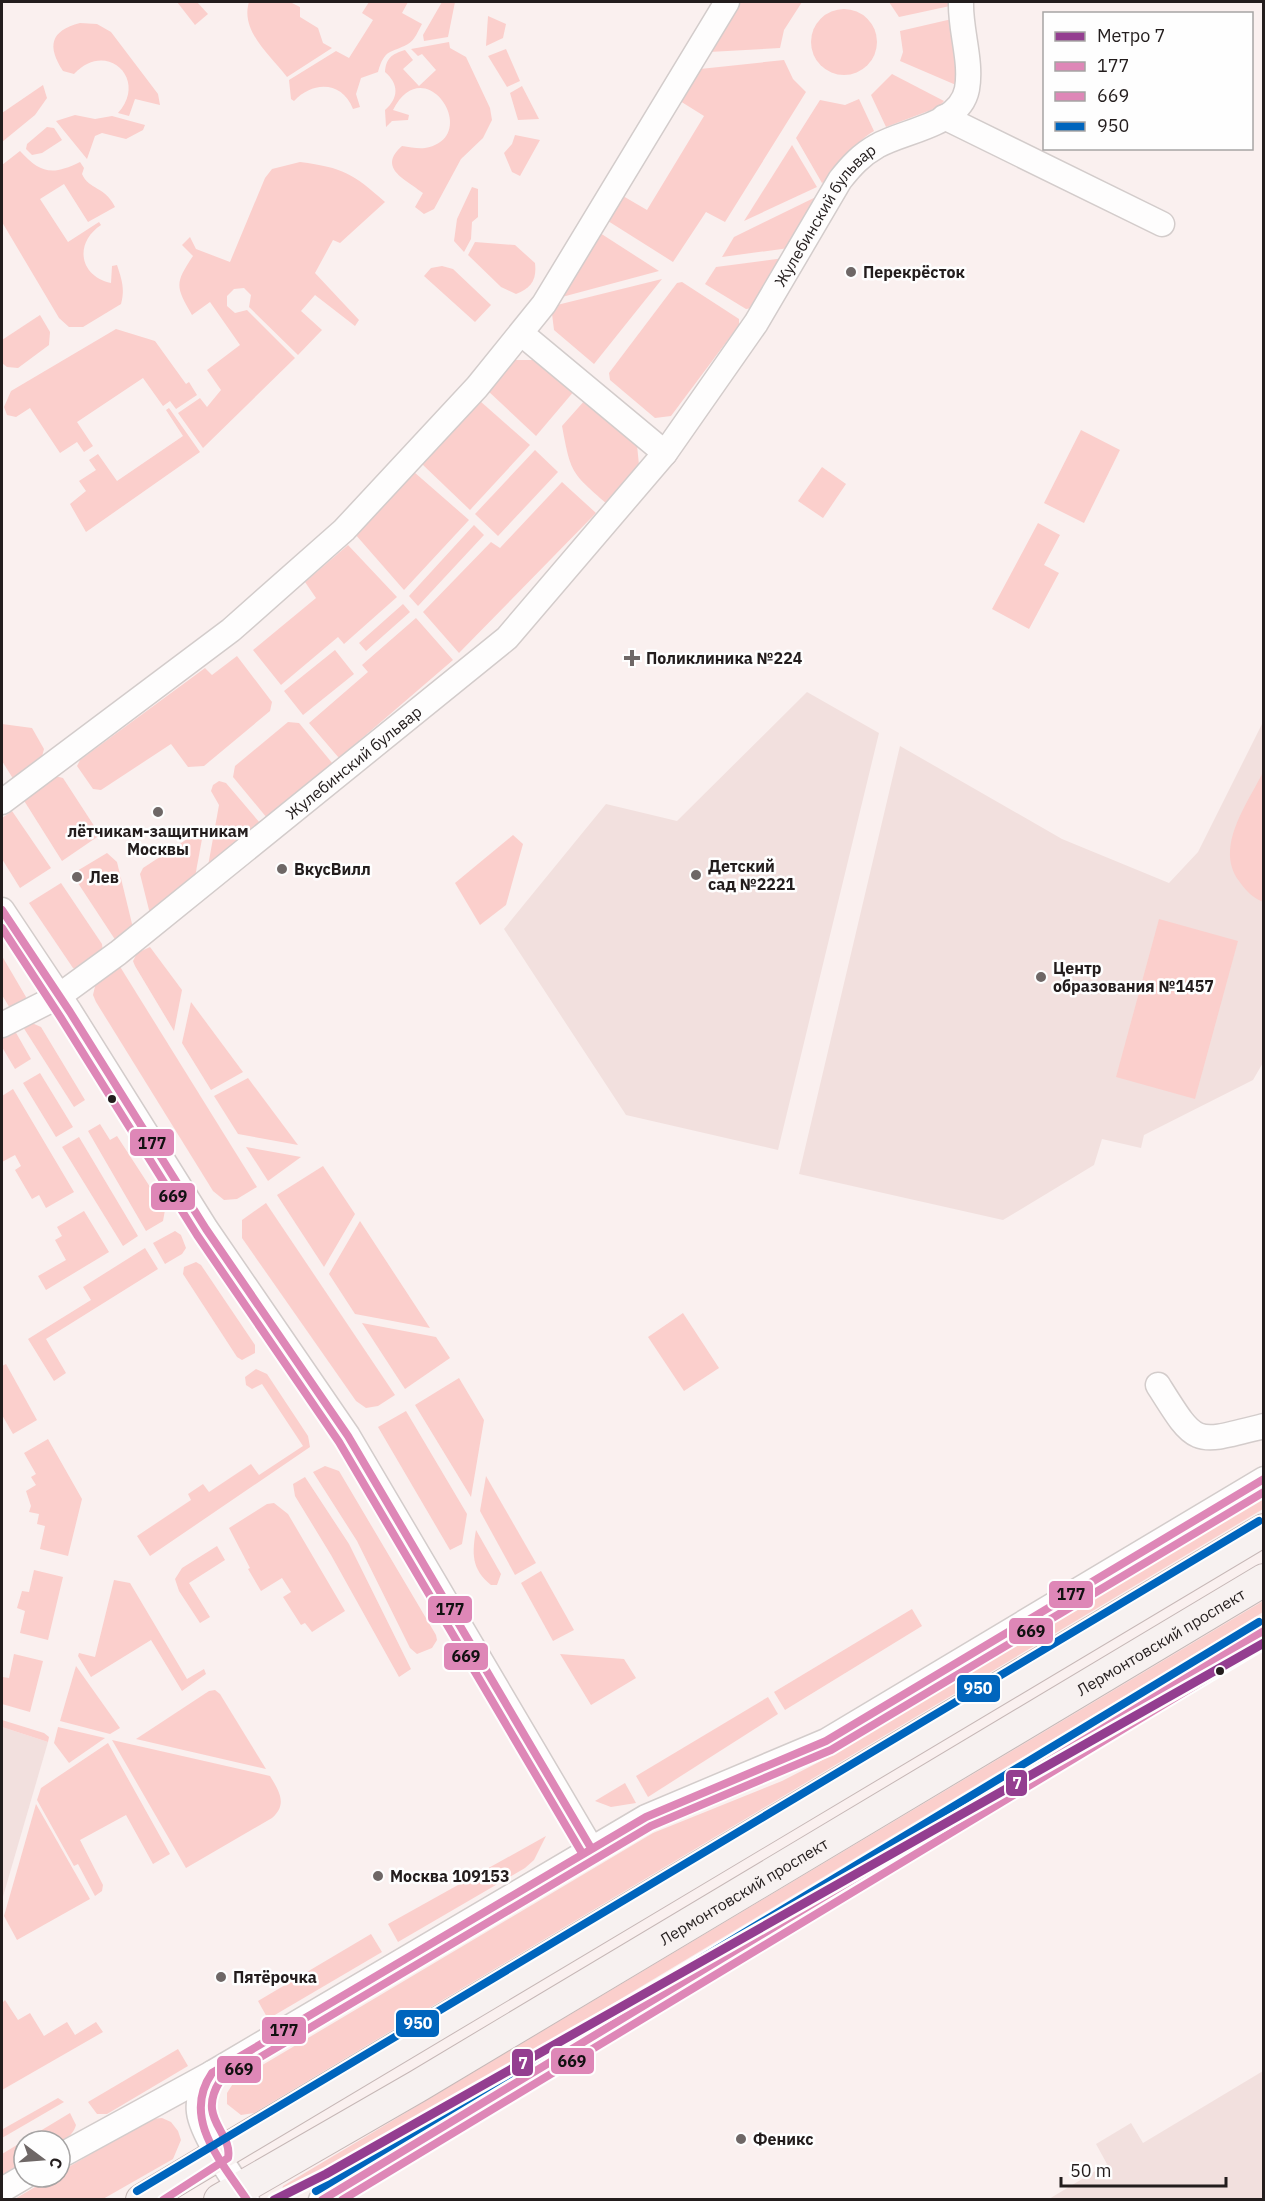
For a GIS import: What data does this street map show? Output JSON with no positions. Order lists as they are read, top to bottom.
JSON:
{
  "streets": {
    "main road": ["Лермонтовский проспект"],
    "street": ["Жулебинский бульвар"]
  },
  "places": {
    "other": [
      "Перекрёсток",
      "лётчикам-защитникам Москвы",
      "ВкусВилл",
      "Детский сад №2221",
      "Лев",
      "Центр образования №1457",
      "Москва 109153",
      "Пятёрочка",
      "Феникс"
    ],
    "health": ["Поликлиника №224"]
  },
  "lines": [
    "transit line 177",
    "transit line 669",
    "transit line 950",
    "metro line 7"
  ],
  "legend": [
    "Метро 7",
    "177",
    "669",
    "950"
  ],
  "scale_bar": "50 m",
  "north": "right"
}
